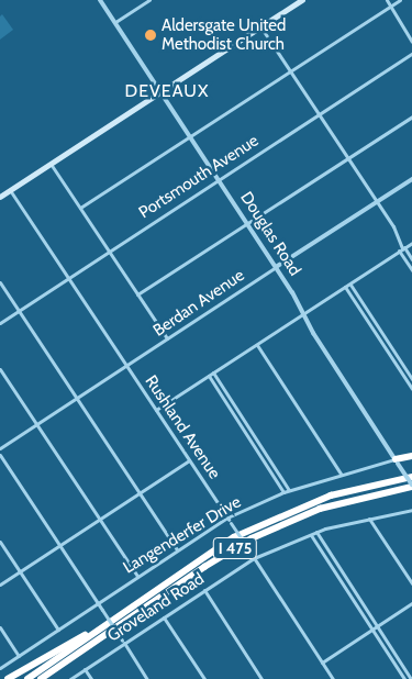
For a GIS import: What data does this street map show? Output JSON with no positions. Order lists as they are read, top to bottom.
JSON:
{
  "streets": {
    "highway": ["I 475"],
    "street": [
      "Portsmouth Avenue",
      "Douglas Road",
      "Berdan Avenue",
      "Rushland Avenue",
      "Langenderfer Drive",
      "Groveland Road"
    ]
  },
  "crossings": [
    ["Portsmouth Avenue", "Douglas Road"],
    ["Portsmouth Avenue", "Rushland Avenue"],
    ["Douglas Road", "Berdan Avenue"],
    ["Douglas Road", "Langenderfer Drive"],
    ["Douglas Road", "I 475"],
    ["Berdan Avenue", "Rushland Avenue"],
    ["Rushland Avenue", "Langenderfer Drive"],
    ["Rushland Avenue", "Groveland Road"]
  ],
  "districts": ["DEVEAUX"],
  "places": ["Aldersgate United Methodist Church"]
}
